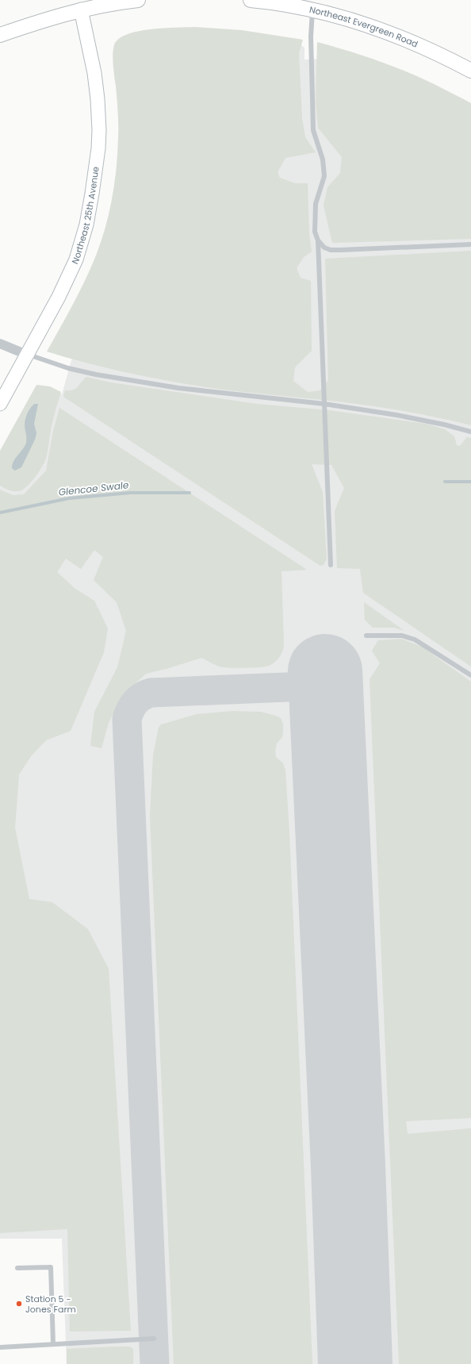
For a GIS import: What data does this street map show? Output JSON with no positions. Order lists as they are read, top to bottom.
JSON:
{
  "streets": {
    "main road": ["Northeast Evergreen Road", "Northeast 25th Avenue"]
  },
  "water": ["Glencoe Swale"],
  "places": ["Station 5 - Jones Farm"]
}
